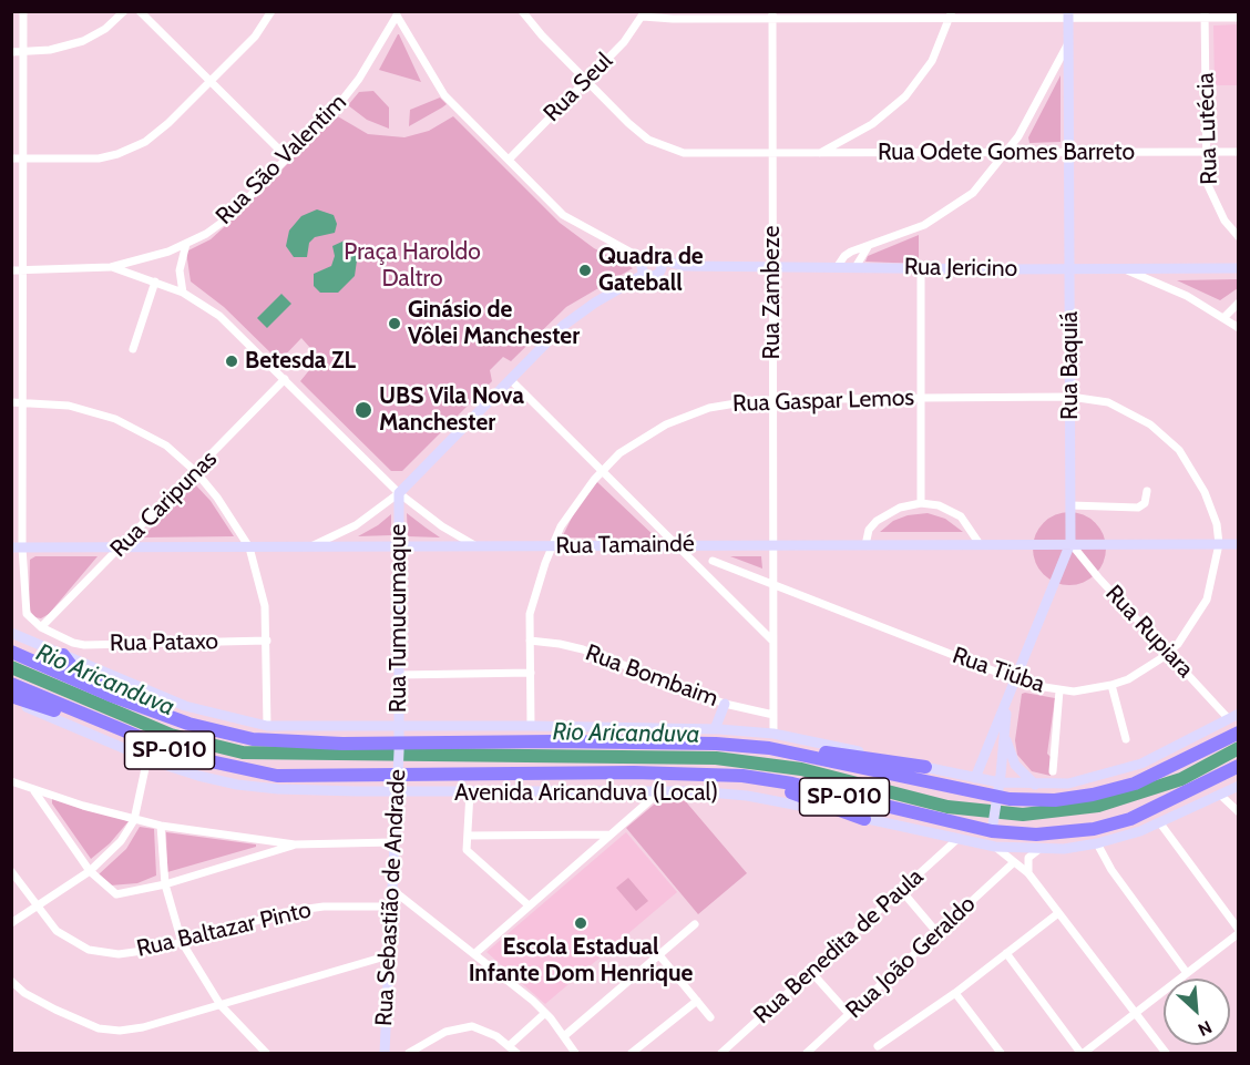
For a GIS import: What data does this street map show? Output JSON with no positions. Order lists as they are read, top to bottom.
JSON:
{
  "streets": {
    "highway": ["SP-010"],
    "street": [
      "Rua Seul",
      "Rua Lutécia",
      "Rua Odete Gomes Barreto",
      "Rua São Valentim",
      "Rua Jericino",
      "Rua Zambeze",
      "Rua Baquiá",
      "Rua Gaspar Lemos",
      "Rua Caripunas",
      "Rua Tamaindé",
      "Rua Tumucumaque",
      "Rua Rupiara",
      "Rua Pataxo",
      "Rua Tiúba",
      "Rua Bombaim",
      "Avenida Aricanduva (Local)",
      "Rua Sebastião de Andrade",
      "Rua Baltazar Pinto",
      "Rua Benedita de Paula",
      "Rua João Geraldo"
    ]
  },
  "crossings": [
    ["Rua Seul", "Rua Odete Gomes Barreto"],
    ["Rua Lutécia", "Rua Odete Gomes Barreto"],
    ["Rua Odete Gomes Barreto", "Rua Zambeze"],
    ["Rua Odete Gomes Barreto", "Rua Baquiá"],
    ["Rua Jericino", "Rua Zambeze"],
    ["Rua Jericino", "Rua Baquiá"],
    ["Rua Zambeze", "Rua Gaspar Lemos"],
    ["Rua Zambeze", "Rua Tamaindé"],
    ["Rua Zambeze", "Rua Tiúba"],
    ["Rua Zambeze", "Rua Bombaim"],
    ["Rua Baquiá", "Rua Gaspar Lemos"],
    ["Rua Baquiá", "Rua Tamaindé"],
    ["Rua Baquiá", "Rua Rupiara"],
    ["Rua Baquiá", "Rua Tiúba"],
    ["Rua Baquiá", "SP-010"],
    ["Rua Gaspar Lemos", "Rua Tamaindé"],
    ["Rua Gaspar Lemos", "Rua Tiúba"],
    ["Rua Gaspar Lemos", "Rua Bombaim"],
    ["Rua Caripunas", "Rua Tamaindé"],
    ["Rua Caripunas", "Rua Pataxo"],
    ["Rua Tamaindé", "Rua Tumucumaque"],
    ["Rua Tamaindé", "Rua Rupiara"],
    ["Rua Tamaindé", "Rua Pataxo"],
    ["Rua Tamaindé", "Rua Tiúba"],
    ["Rua Tumucumaque", "SP-010"],
    ["Rua Tumucumaque", "Rua Sebastião de Andrade"],
    ["Rua Rupiara", "Rua Tiúba"],
    ["SP-010", "Rua Sebastião de Andrade"],
    ["Avenida Aricanduva (Local)", "Rua Sebastião de Andrade"],
    ["Avenida Aricanduva (Local)", "Rua Benedita de Paula"],
    ["Rua Sebastião de Andrade", "Rua Baltazar Pinto"]
  ],
  "water": ["Rio Aricanduva"],
  "parks": ["Praça Haroldo Daltro"],
  "places": [
    "Quadra de Gateball",
    "Ginásio de Vôlei Manchester",
    "Betesda ZL",
    "UBS Vila Nova Manchester",
    "Escola Estadual Infante Dom Henrique"
  ],
  "north": "bottom right"
}
